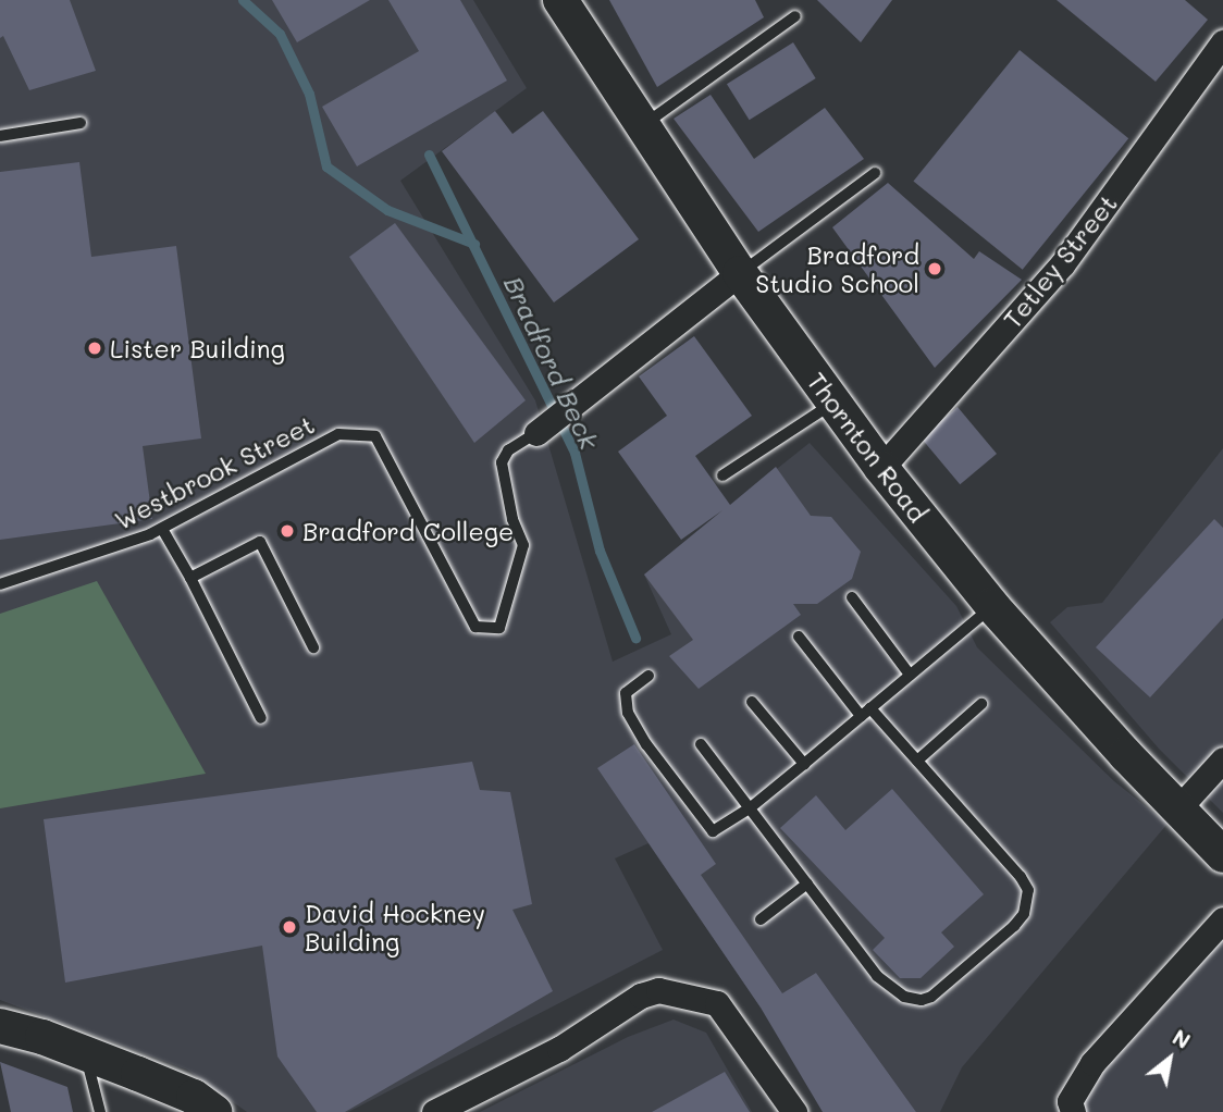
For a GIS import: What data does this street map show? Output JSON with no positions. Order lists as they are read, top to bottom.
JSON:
{
  "streets": {
    "main road": ["Thornton Road"],
    "street": ["Tetley Street"],
    "lane": ["Westbrook Street"]
  },
  "crossings": [
    ["Tetley Street", "Thornton Road"]
  ],
  "water": ["Bradford Beck"],
  "places": [
    "Bradford Studio School",
    "Lister Building",
    "Bradford College",
    "David Hockney Building"
  ],
  "north": "top right"
}
